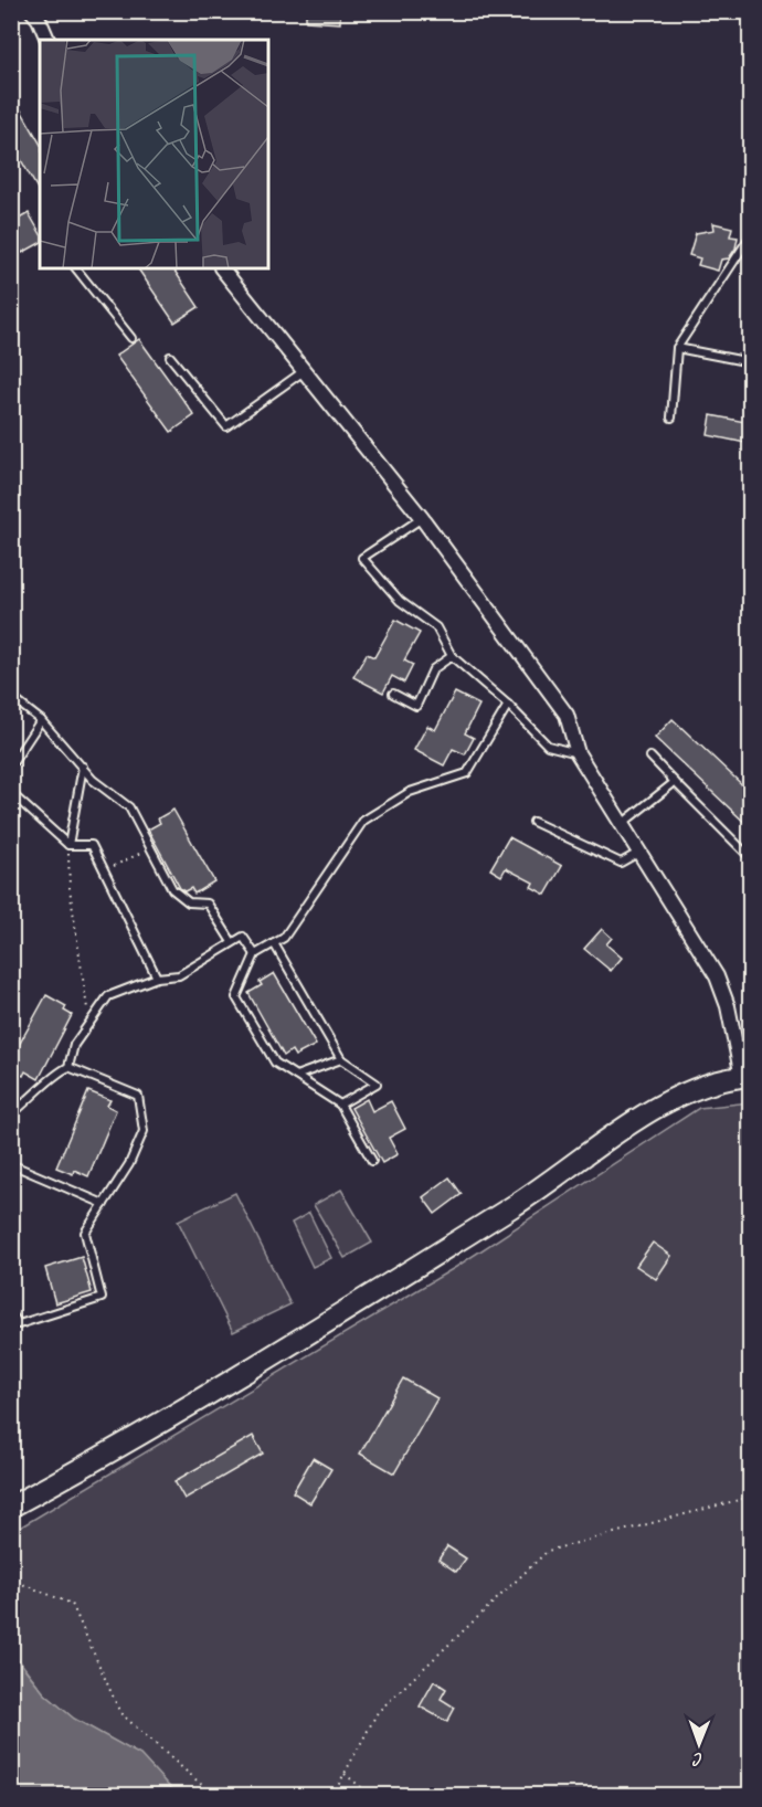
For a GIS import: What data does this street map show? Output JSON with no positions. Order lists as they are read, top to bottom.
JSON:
{
  "north": "bottom"
}
